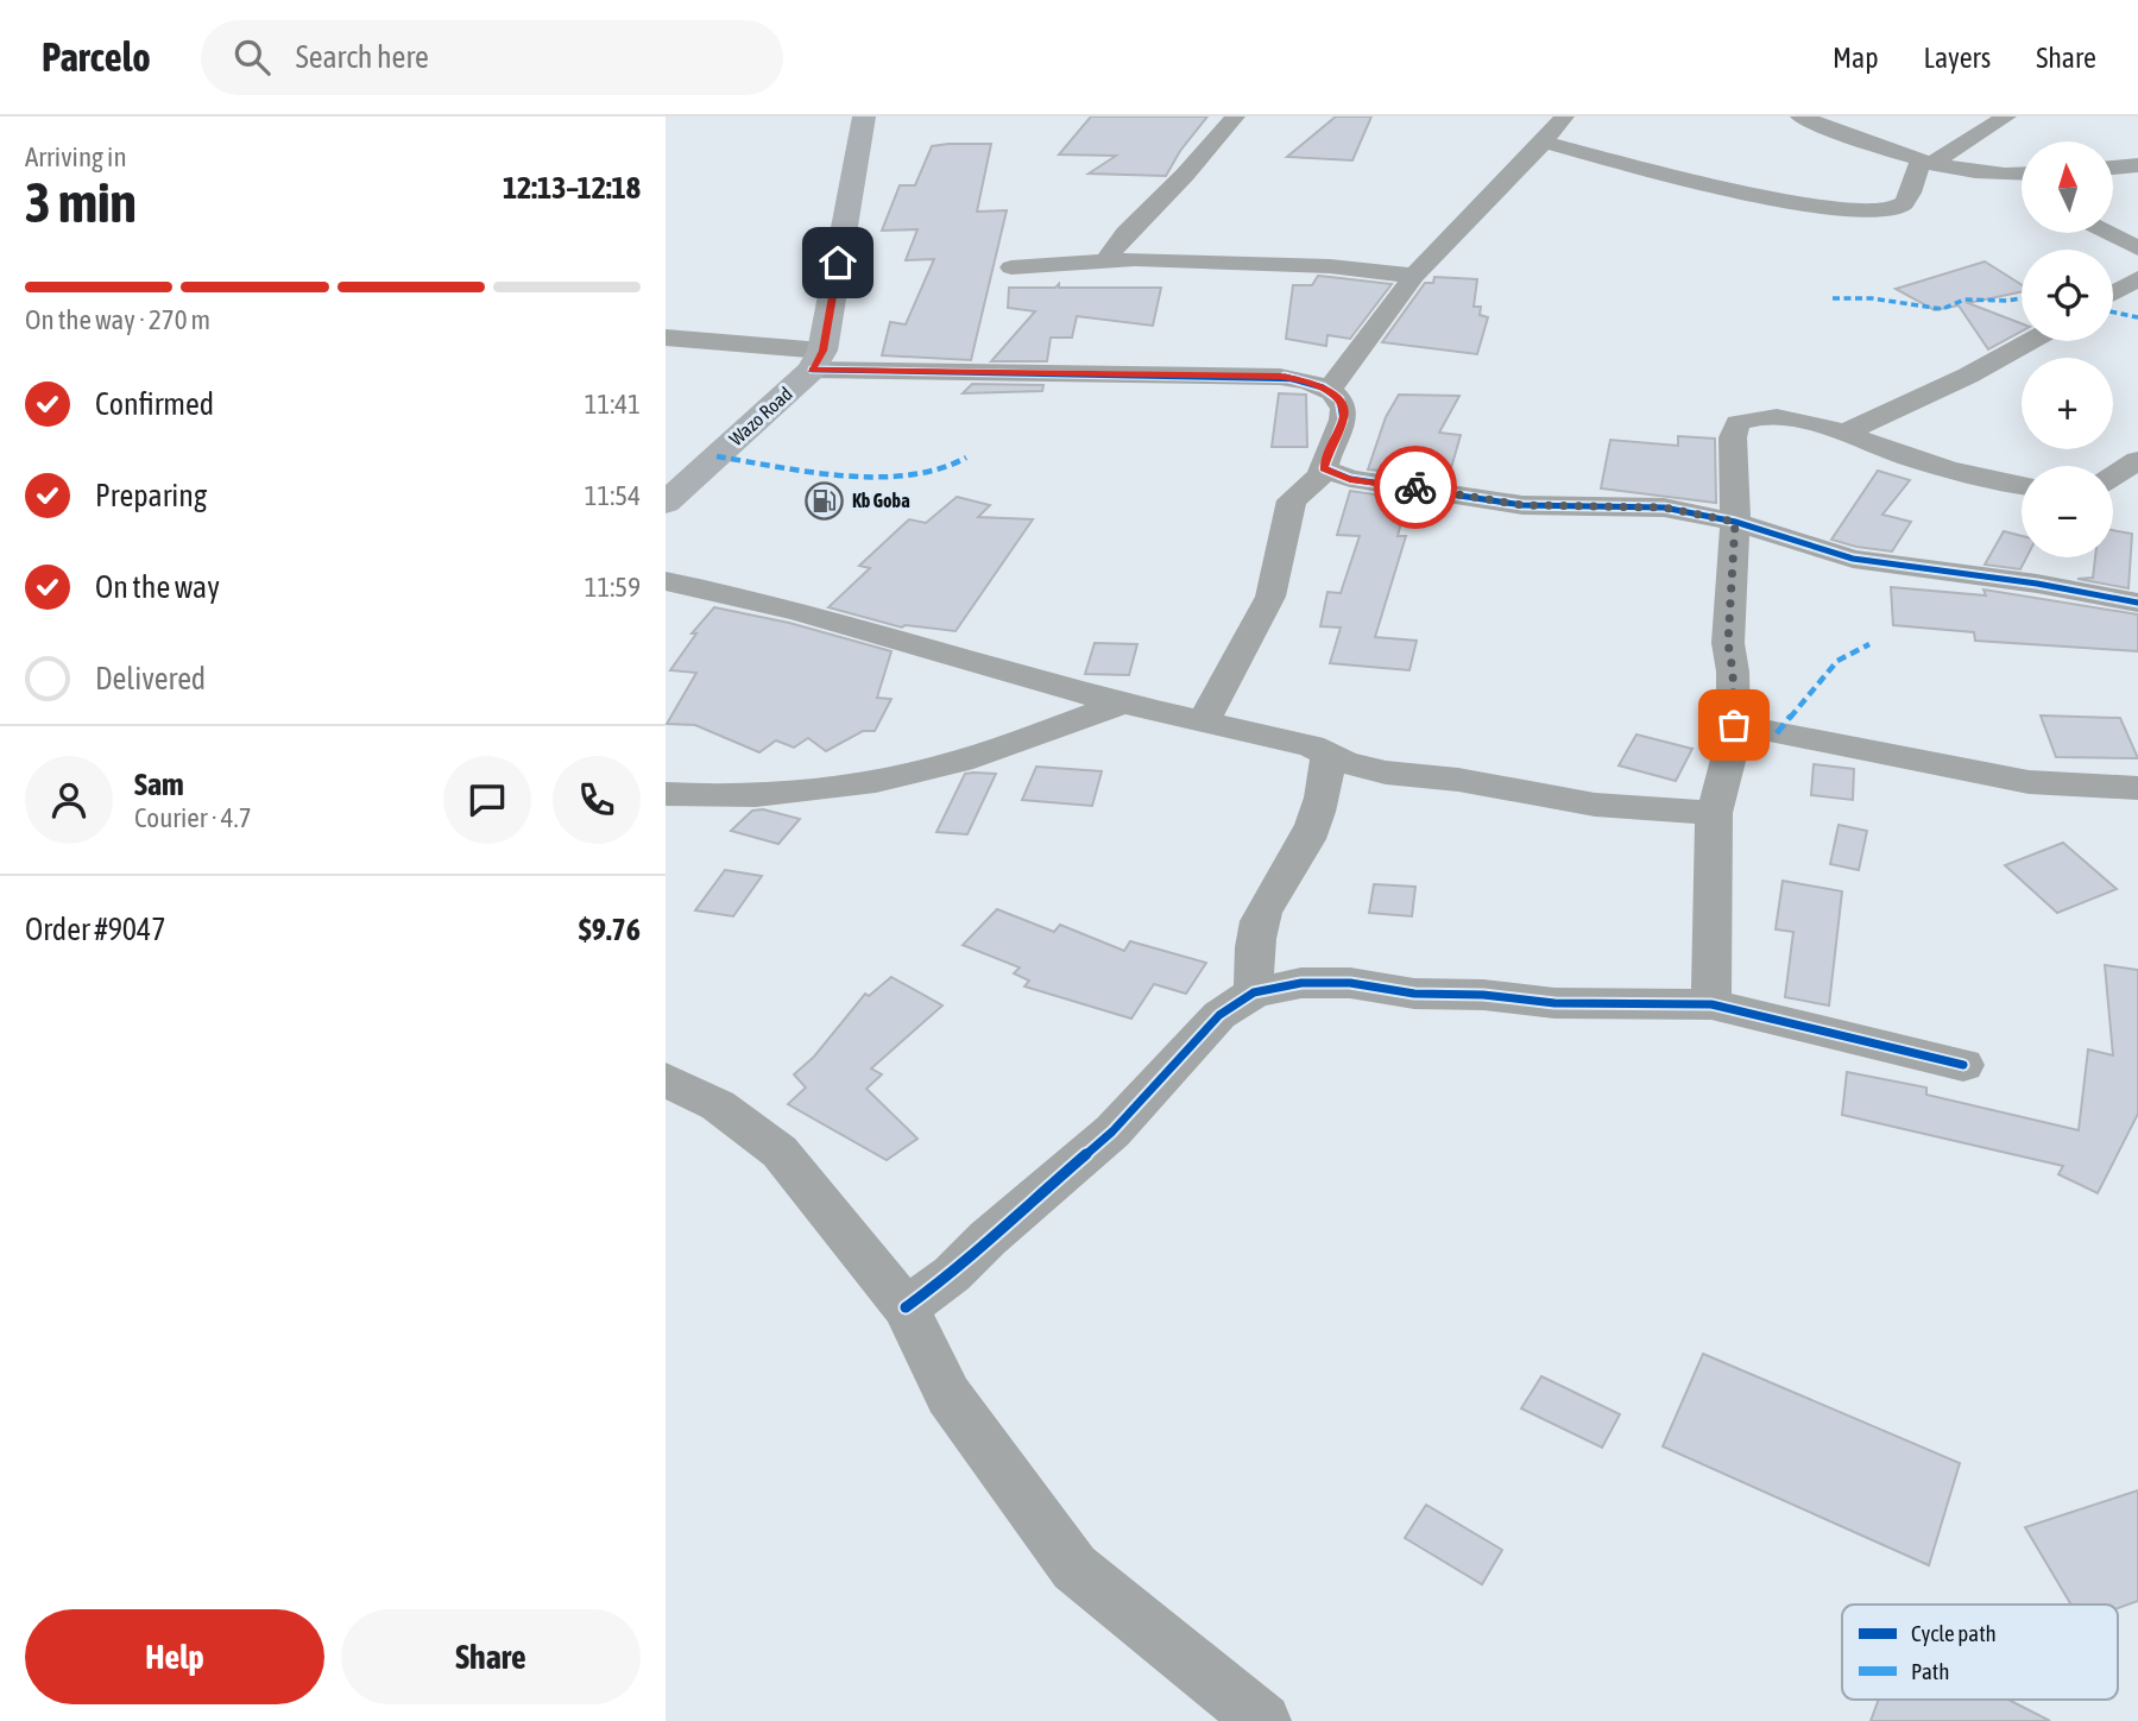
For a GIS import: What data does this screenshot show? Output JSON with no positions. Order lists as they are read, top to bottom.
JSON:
{
  "streets": {
    "main road": ["Wazo Road"]
  },
  "places": {
    "fuel station": ["Kb Goba"]
  },
  "legend": ["Cycle path", "Path"],
  "north": "top",
  "page": {
    "header": "Parcelo",
    "search": "Search here",
    "nav": ["Map", "Layers", "Share"],
    "heading": ["3 min", "Arriving in", "12:13–12:18"],
    "panel": [
      "Sam",
      "Courier · 4.7",
      "Order #9047",
      "$9.76"
    ],
    "map_buttons": ["+", "−"],
    "bar": "On the way · 270 m",
    "list": [
      ["Confirmed", "11:41"],
      ["Preparing", "11:54"],
      ["On the way", "11:59"],
      "Delivered"
    ],
    "buttons": ["Help", "Share"]
  }
}
